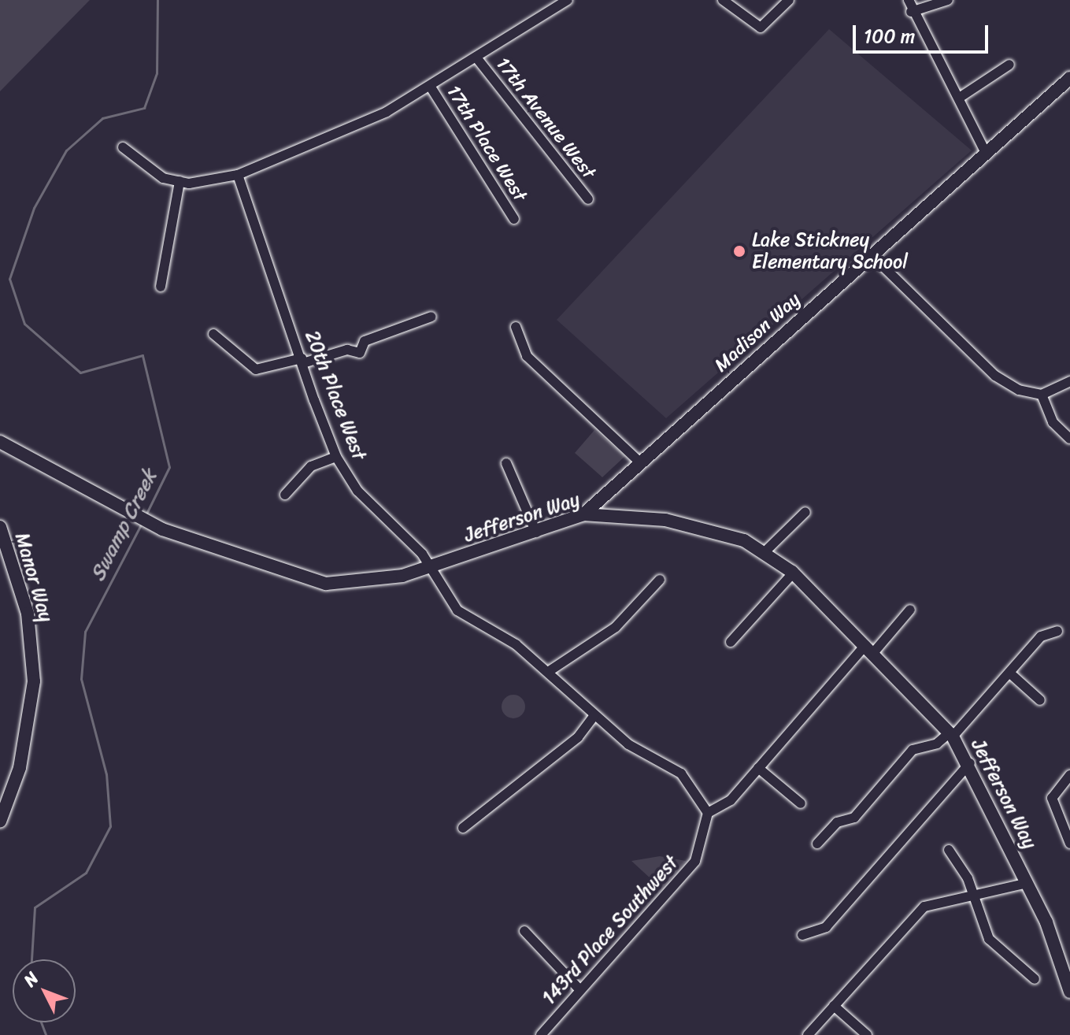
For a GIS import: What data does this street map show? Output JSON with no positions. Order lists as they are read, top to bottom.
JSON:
{
  "streets": {
    "street": [
      "17th Avenue West",
      "17th Place West",
      "Madison Way",
      "20th Place West",
      "Jefferson Way",
      "Manor Way",
      "143rd Place Southwest"
    ]
  },
  "crossings": [
    ["Madison Way", "Jefferson Way"],
    ["20th Place West", "Jefferson Way"],
    ["20th Place West", "143rd Place Southwest"]
  ],
  "water": ["Swamp Creek"],
  "places": ["Lake Stickney Elementary School"],
  "scale_bar": "100 m",
  "north": "top left"
}
